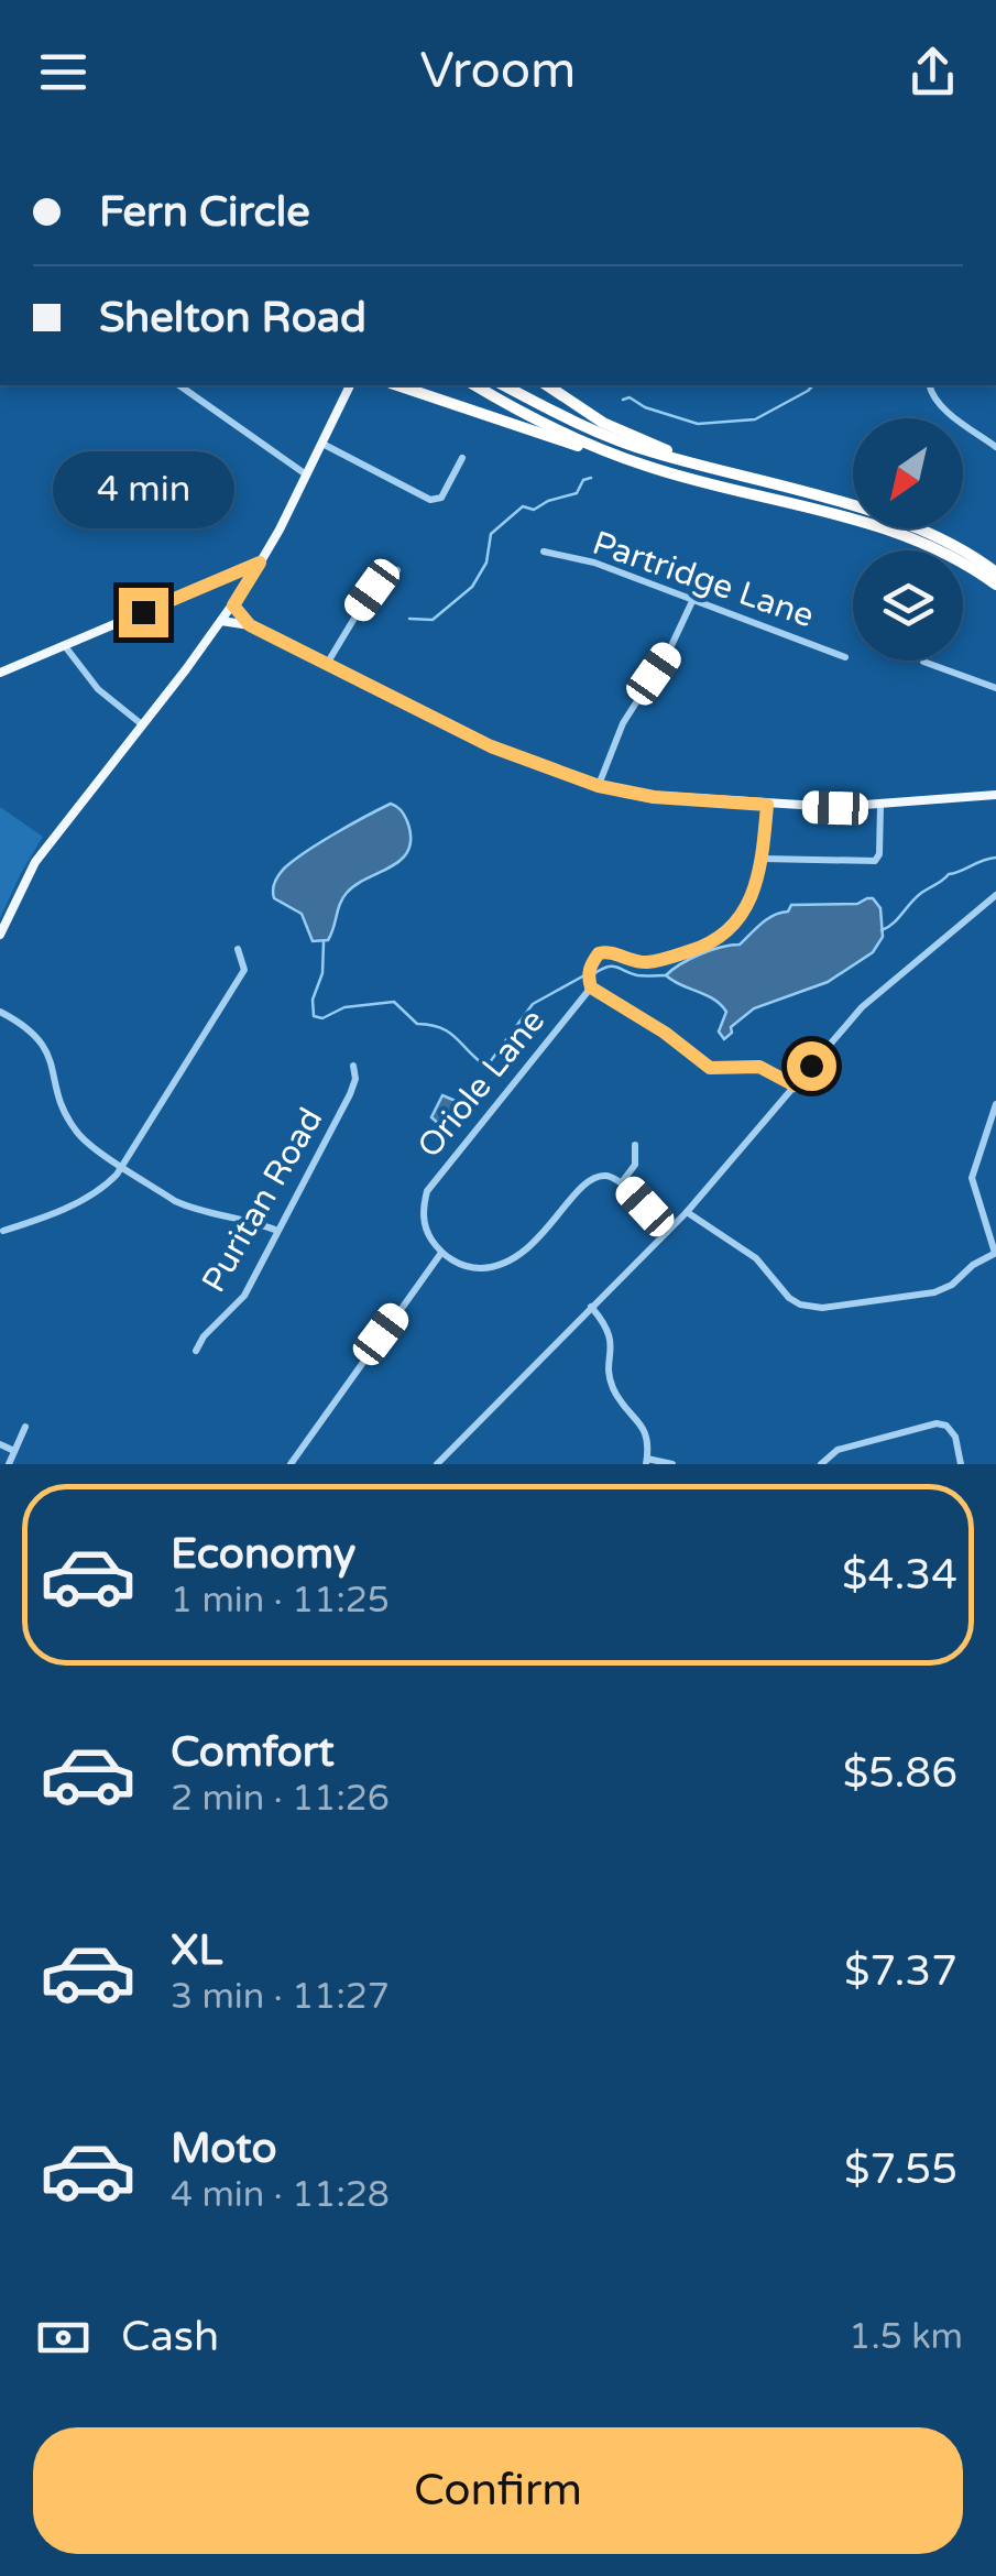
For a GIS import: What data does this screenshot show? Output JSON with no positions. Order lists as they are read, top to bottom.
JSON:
{
  "streets": {
    "street": ["Partridge Lane", "Oriole Lane", "Puritan Road"]
  },
  "north": "bottom left",
  "page": {
    "header": "Vroom",
    "banner": ["Fern Circle", "Shelton Road"],
    "bubble": "4 min",
    "list": [
      {
        "name": "Economy",
        "note": "1 min · 11:25",
        "value": "$4.34"
      },
      {
        "name": "Comfort",
        "note": "2 min · 11:26",
        "value": "$5.86"
      },
      {
        "name": "XL",
        "note": "3 min · 11:27",
        "value": "$7.37"
      },
      {
        "name": "Moto",
        "note": "4 min · 11:28",
        "value": "$7.55"
      }
    ],
    "pay": ["Cash", "1.5 km"],
    "buttons": "Confirm"
  }
}
